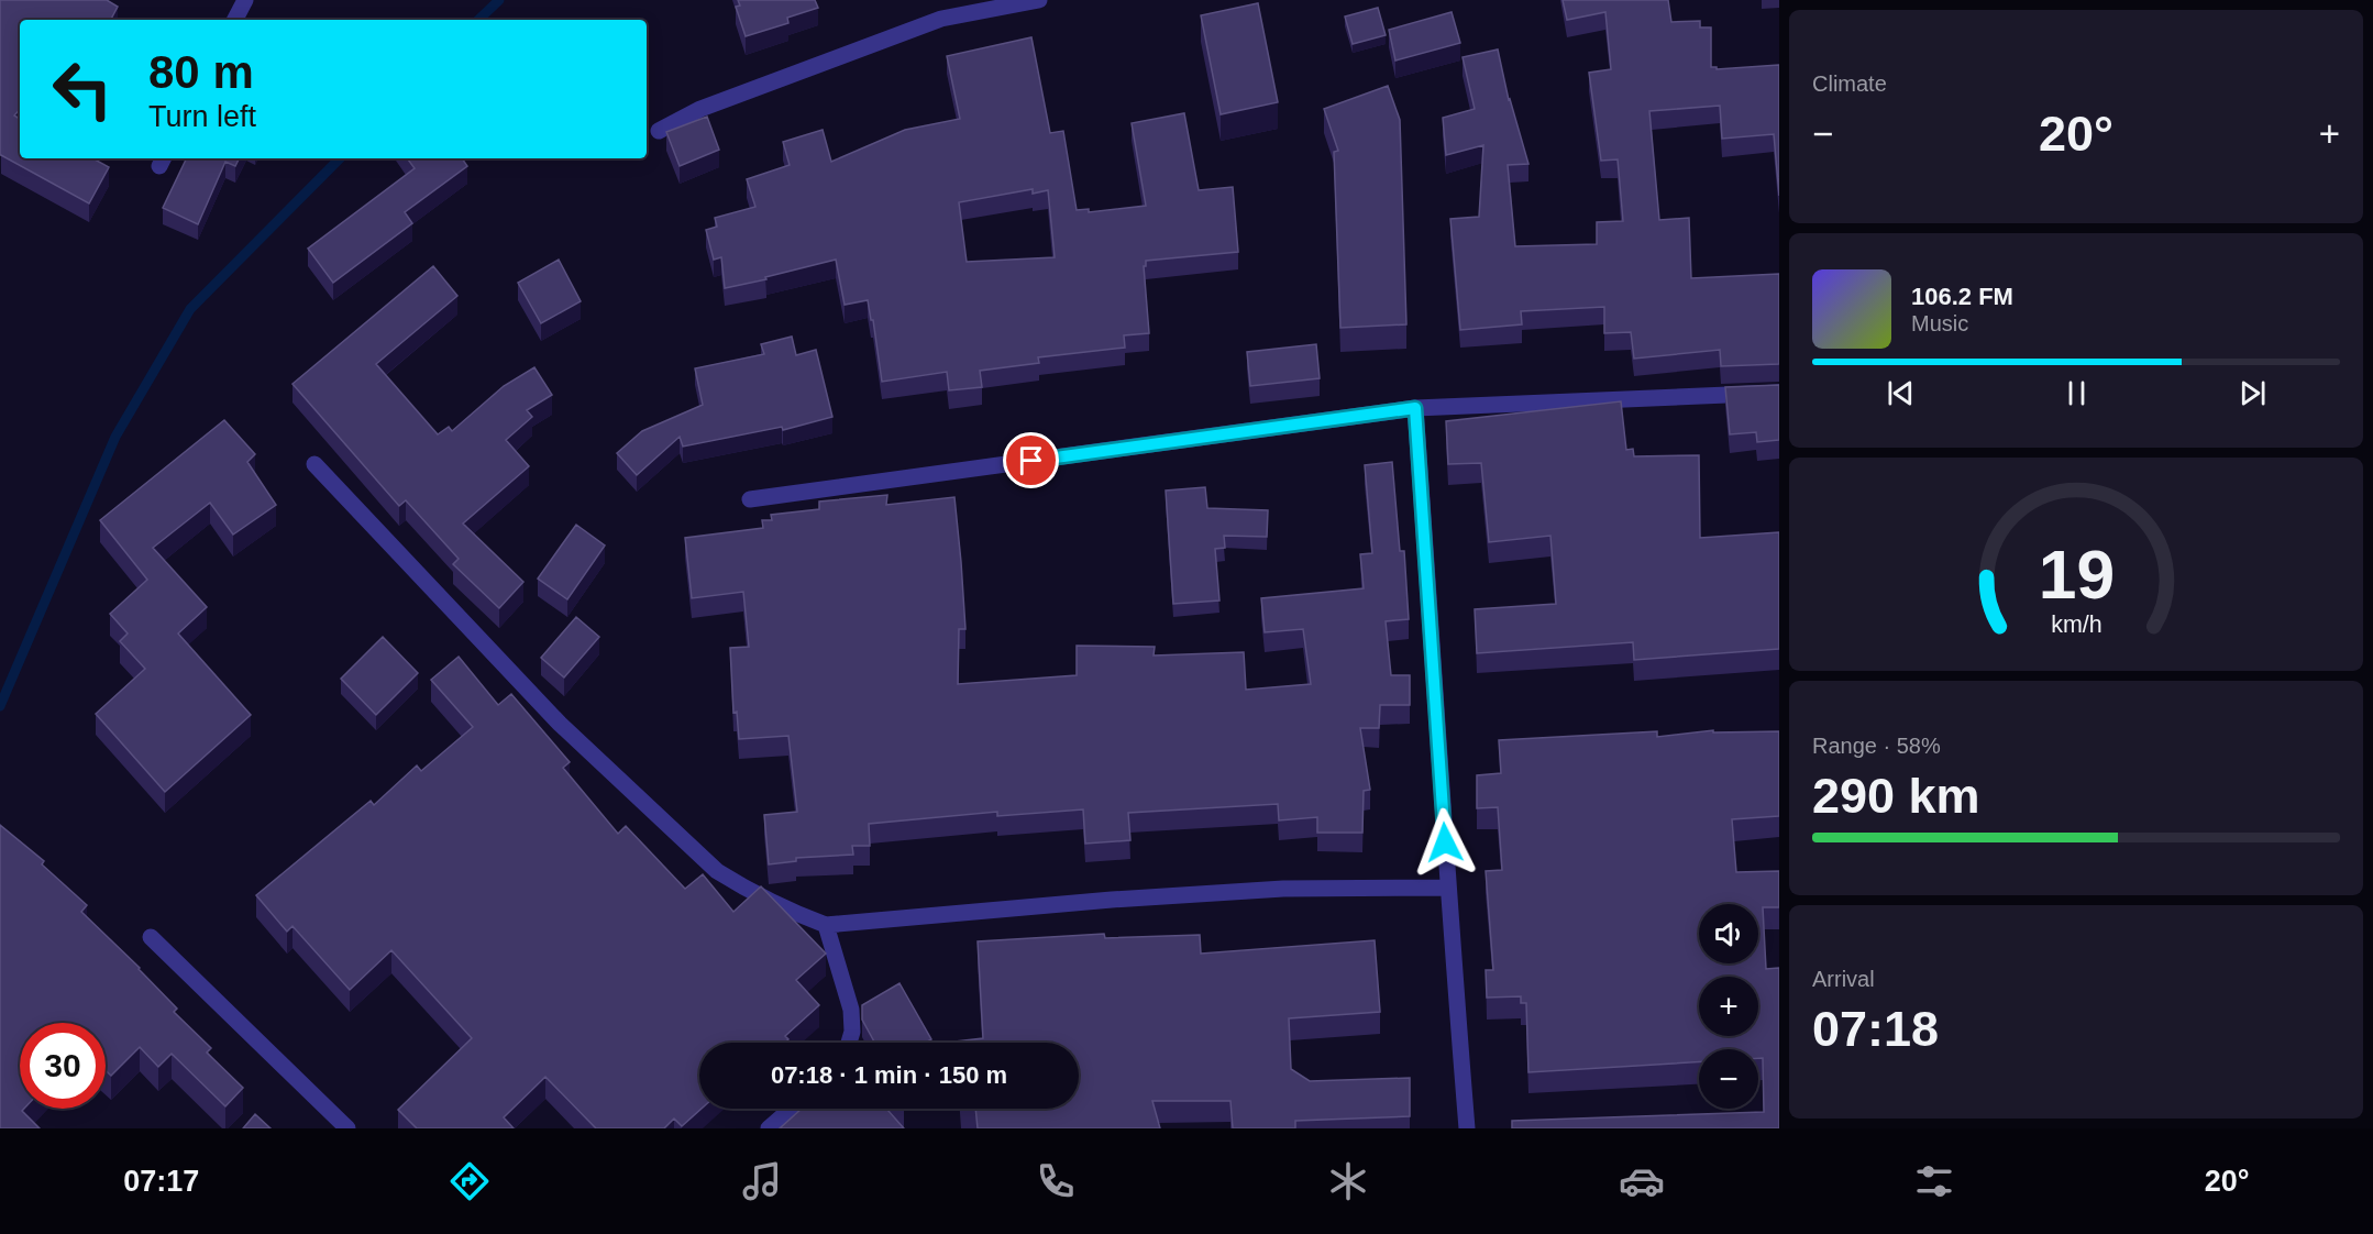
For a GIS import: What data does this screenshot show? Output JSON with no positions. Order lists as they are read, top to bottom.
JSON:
{
  "page": {
    "tile": [
      "Climate",
      ["Range · 58%", "290 km"],
      ["Arrival", "07:18"]
    ],
    "turn": ["80 m", "Turn left"],
    "heat": ["−", "20°", "+"],
    "song": ["106.2 FM", "Music"],
    "map_buttons": ["+", "−"],
    "limit": "30",
    "trip": "07:18 · 1 min · 150 m",
    "tabs": ["07:17", "20°"],
    "gauge": ["19", "km/h"]
  }
}
